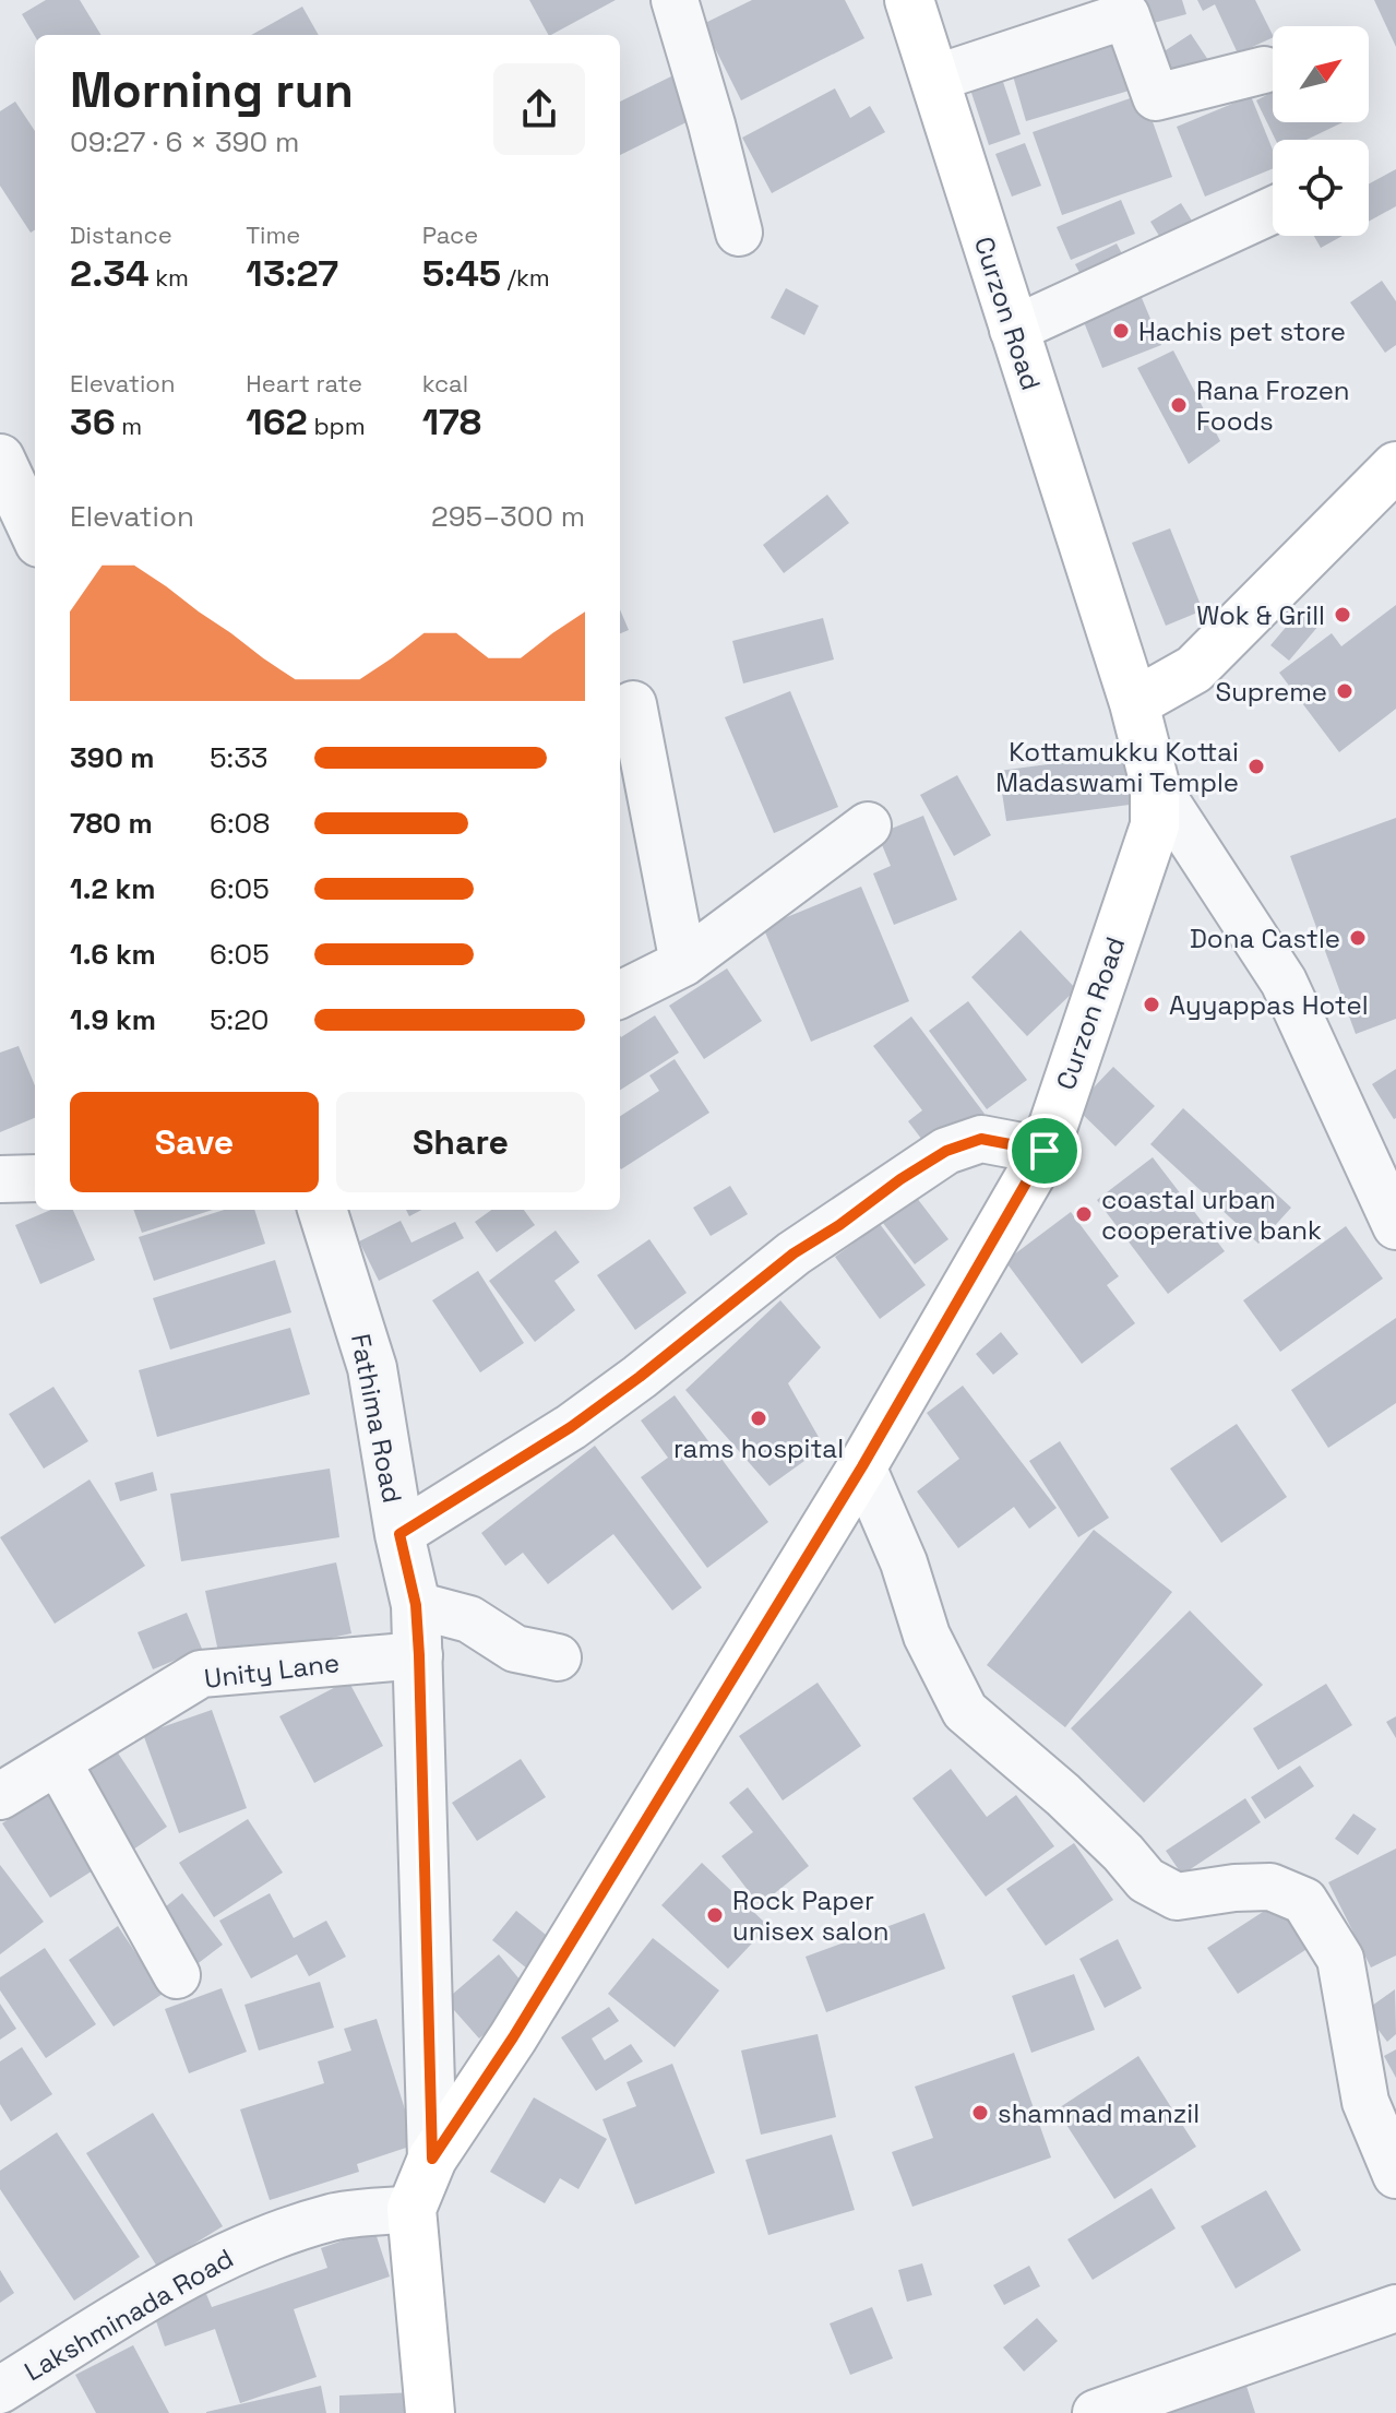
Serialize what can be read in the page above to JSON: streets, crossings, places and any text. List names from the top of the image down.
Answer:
{
  "streets": {
    "main road": ["Curzon Road"],
    "street": ["Fathima Road", "Unity Lane", "Lakshminada Road"]
  },
  "crossings": [
    ["Curzon Road", "Fathima Road"],
    ["Curzon Road", "Lakshminada Road"],
    ["Fathima Road", "Unity Lane"]
  ],
  "places": [
    "Hachis pet store",
    "Rana Frozen Foods",
    "Wok & Grill",
    "Supreme",
    "Kottamukku Kottai Madaswami Temple",
    "Dona Castle",
    "Ayyappas Hotel",
    "coastal urban cooperative bank",
    "rams hospital",
    "Rock Paper unisex salon",
    "shamnad manzil"
  ],
  "north": "top right",
  "page": {
    "heading": ["Morning run", "09:27 · 6 × 390 m"],
    "stats": [
      ["Distance", "2.34 km"],
      ["Time", "13:27"],
      ["Pace", "5:45 /km"],
      ["Elevation", "36 m"],
      ["Heart rate", "162 bpm"],
      ["kcal", "178"]
    ],
    "chart": ["Elevation", "295–300 m"],
    "list": [
      {
        "name": "390 m",
        "note": "5:33"
      },
      {
        "name": "780 m",
        "note": "6:08"
      },
      {
        "name": "1.2 km",
        "note": "6:05"
      },
      {
        "name": "1.6 km",
        "note": "6:05"
      },
      {
        "name": "1.9 km",
        "note": "5:20"
      }
    ],
    "buttons": ["Save", "Share"]
  }
}
